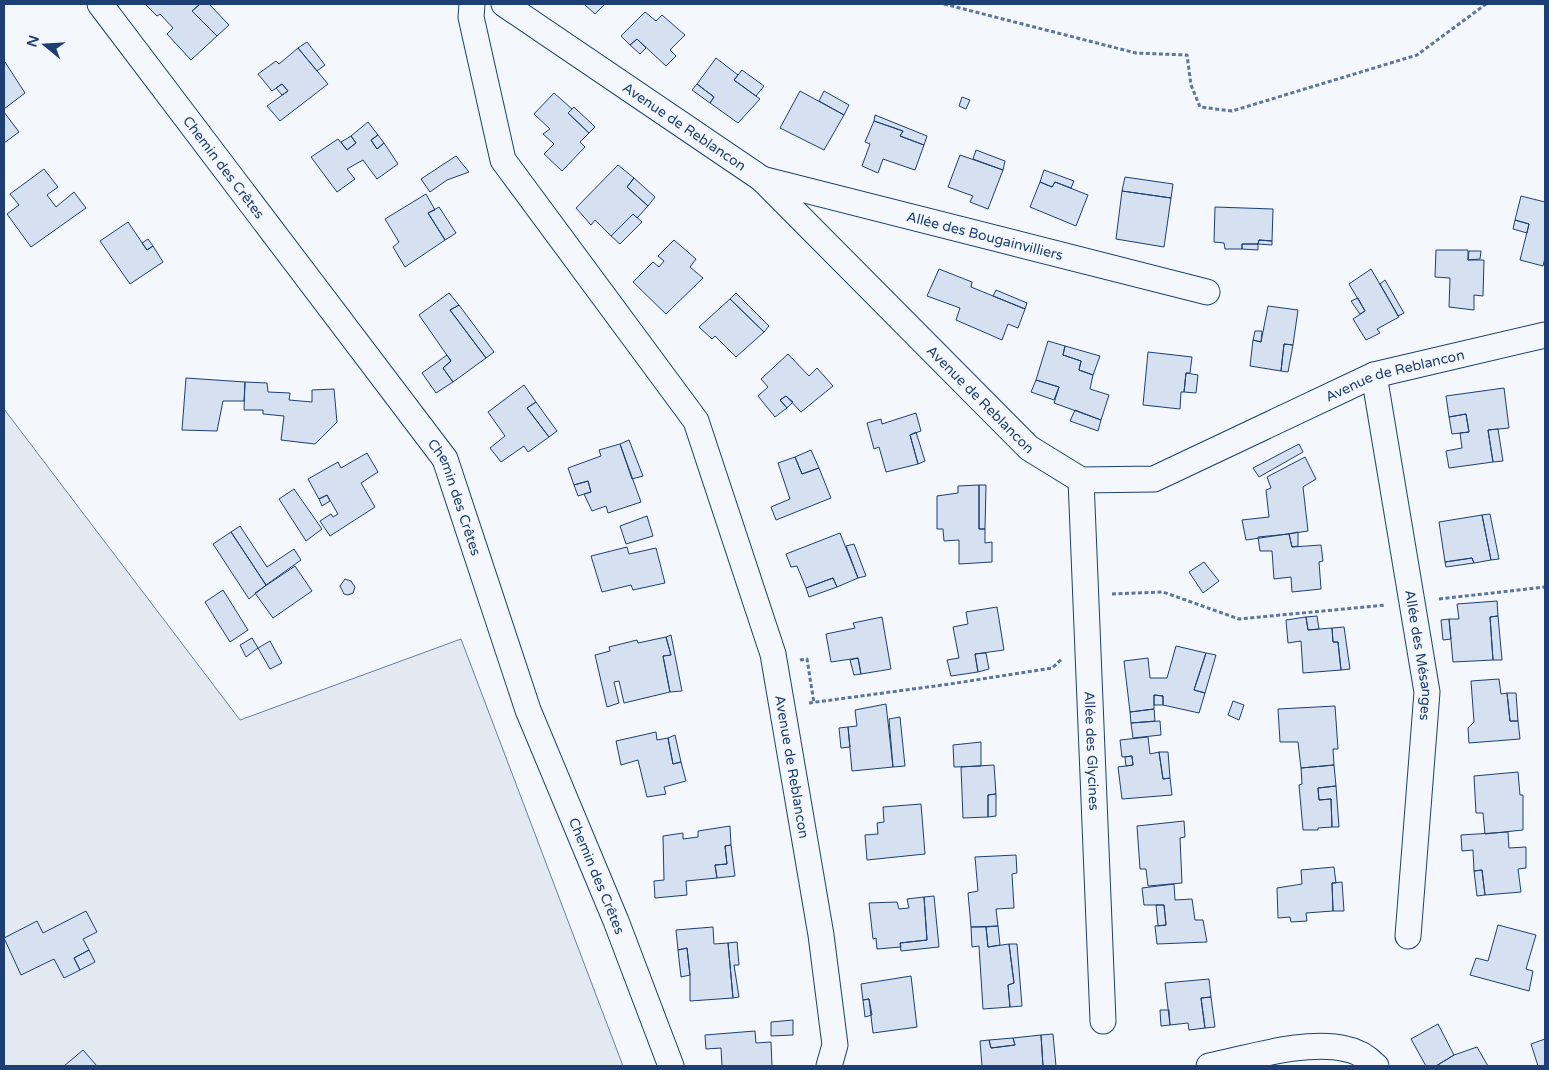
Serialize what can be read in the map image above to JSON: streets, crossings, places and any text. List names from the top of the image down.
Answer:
{
  "streets": {
    "street": [
      "Avenue de Reblancon",
      "Chemin des Crêtes",
      "Allée des Bougainvilliers",
      "Allée des Mésanges",
      "Allée des Glycines"
    ]
  },
  "crossings": [
    ["Avenue de Reblancon", "Allée des Bougainvilliers"],
    ["Avenue de Reblancon", "Allée des Mésanges"],
    ["Avenue de Reblancon", "Allée des Glycines"]
  ],
  "north": "left"
}
